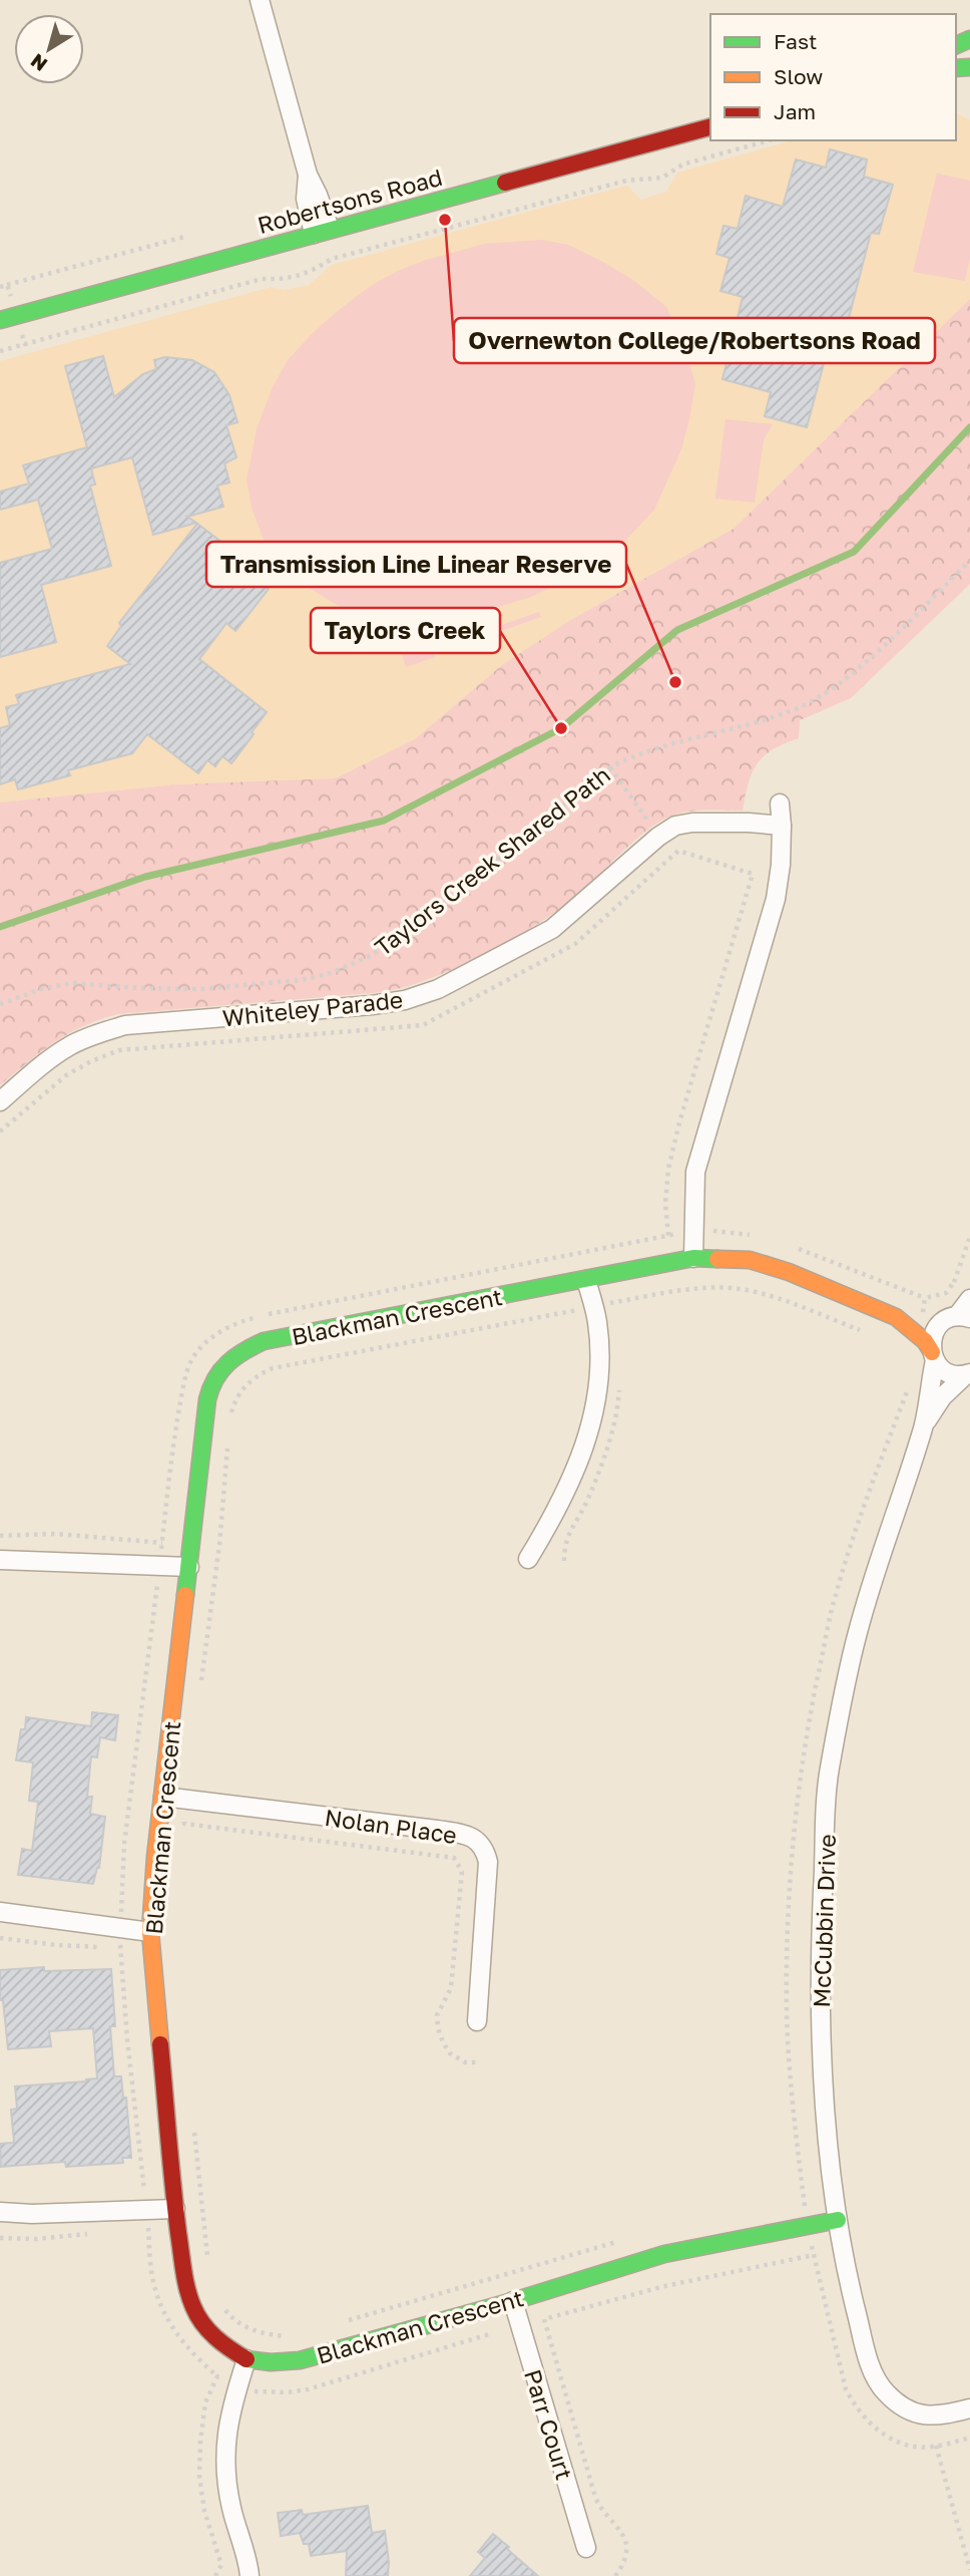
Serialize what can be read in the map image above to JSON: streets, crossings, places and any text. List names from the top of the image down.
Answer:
{
  "streets": {
    "street": [
      "Robertsons Road",
      "Whiteley Parade",
      "Blackman Crescent",
      "Nolan Place",
      "McCubbin Drive",
      "Parr Court"
    ],
    "path": ["Taylors Creek Shared Path"]
  },
  "crossings": [
    ["Blackman Crescent", "Nolan Place"],
    ["Blackman Crescent", "McCubbin Drive"],
    ["Blackman Crescent", "Parr Court"]
  ],
  "places": ["Overnewton College/Robertsons Road", "Transmission Line Linear Reserve", "Taylors Creek"],
  "legend": ["Fast", "Slow", "Jam"],
  "north": "bottom left"
}
